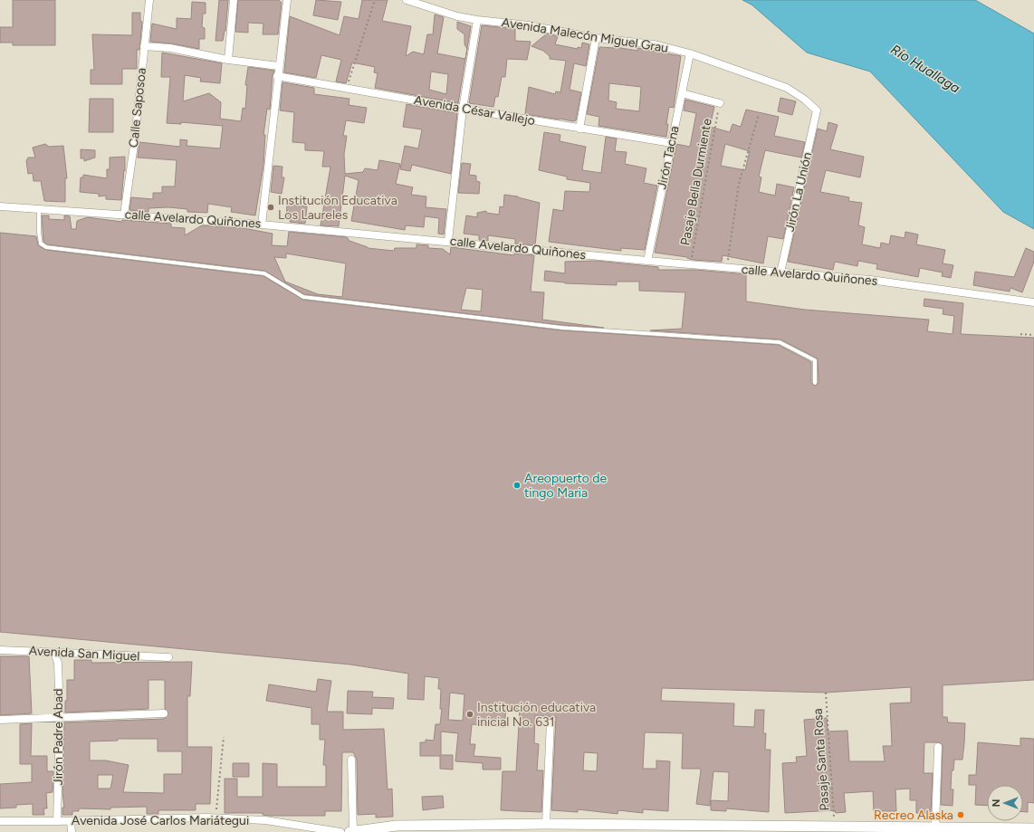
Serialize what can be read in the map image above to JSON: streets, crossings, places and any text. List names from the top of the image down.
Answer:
{
  "streets": {
    "street": [
      "Avenida Malecón Miguel Grau",
      "Calle Saposoa",
      "Avenida César Vallejo",
      "Jirón Tacna",
      "Jirón La Unión",
      "calle Avelardo Quiñones",
      "Avenida San Miguel",
      "Jirón Padre Abad",
      "Avenida José Carlos Mariátegui"
    ],
    "path": ["Pasaje Bella Durmiente", "Pasaje Santa Rosa"]
  },
  "crossings": [
    ["Avenida Malecón Miguel Grau", "Jirón Tacna"],
    ["Avenida Malecón Miguel Grau", "Jirón La Unión"],
    ["Calle Saposoa", "calle Avelardo Quiñones"],
    ["Avenida César Vallejo", "Jirón Tacna"],
    ["Jirón Tacna", "calle Avelardo Quiñones"],
    ["Pasaje Bella Durmiente", "calle Avelardo Quiñones"],
    ["Jirón La Unión", "calle Avelardo Quiñones"],
    ["Avenida San Miguel", "Jirón Padre Abad"],
    ["Jirón Padre Abad", "Avenida José Carlos Mariátegui"]
  ],
  "water": ["Río Huallaga"],
  "places": [
    "Institución Educativa Los Laureles",
    "Areopuerto de tingo Maria",
    "Institución educativa inicial No. 631",
    "Recreo Alaska"
  ],
  "north": "left"
}
